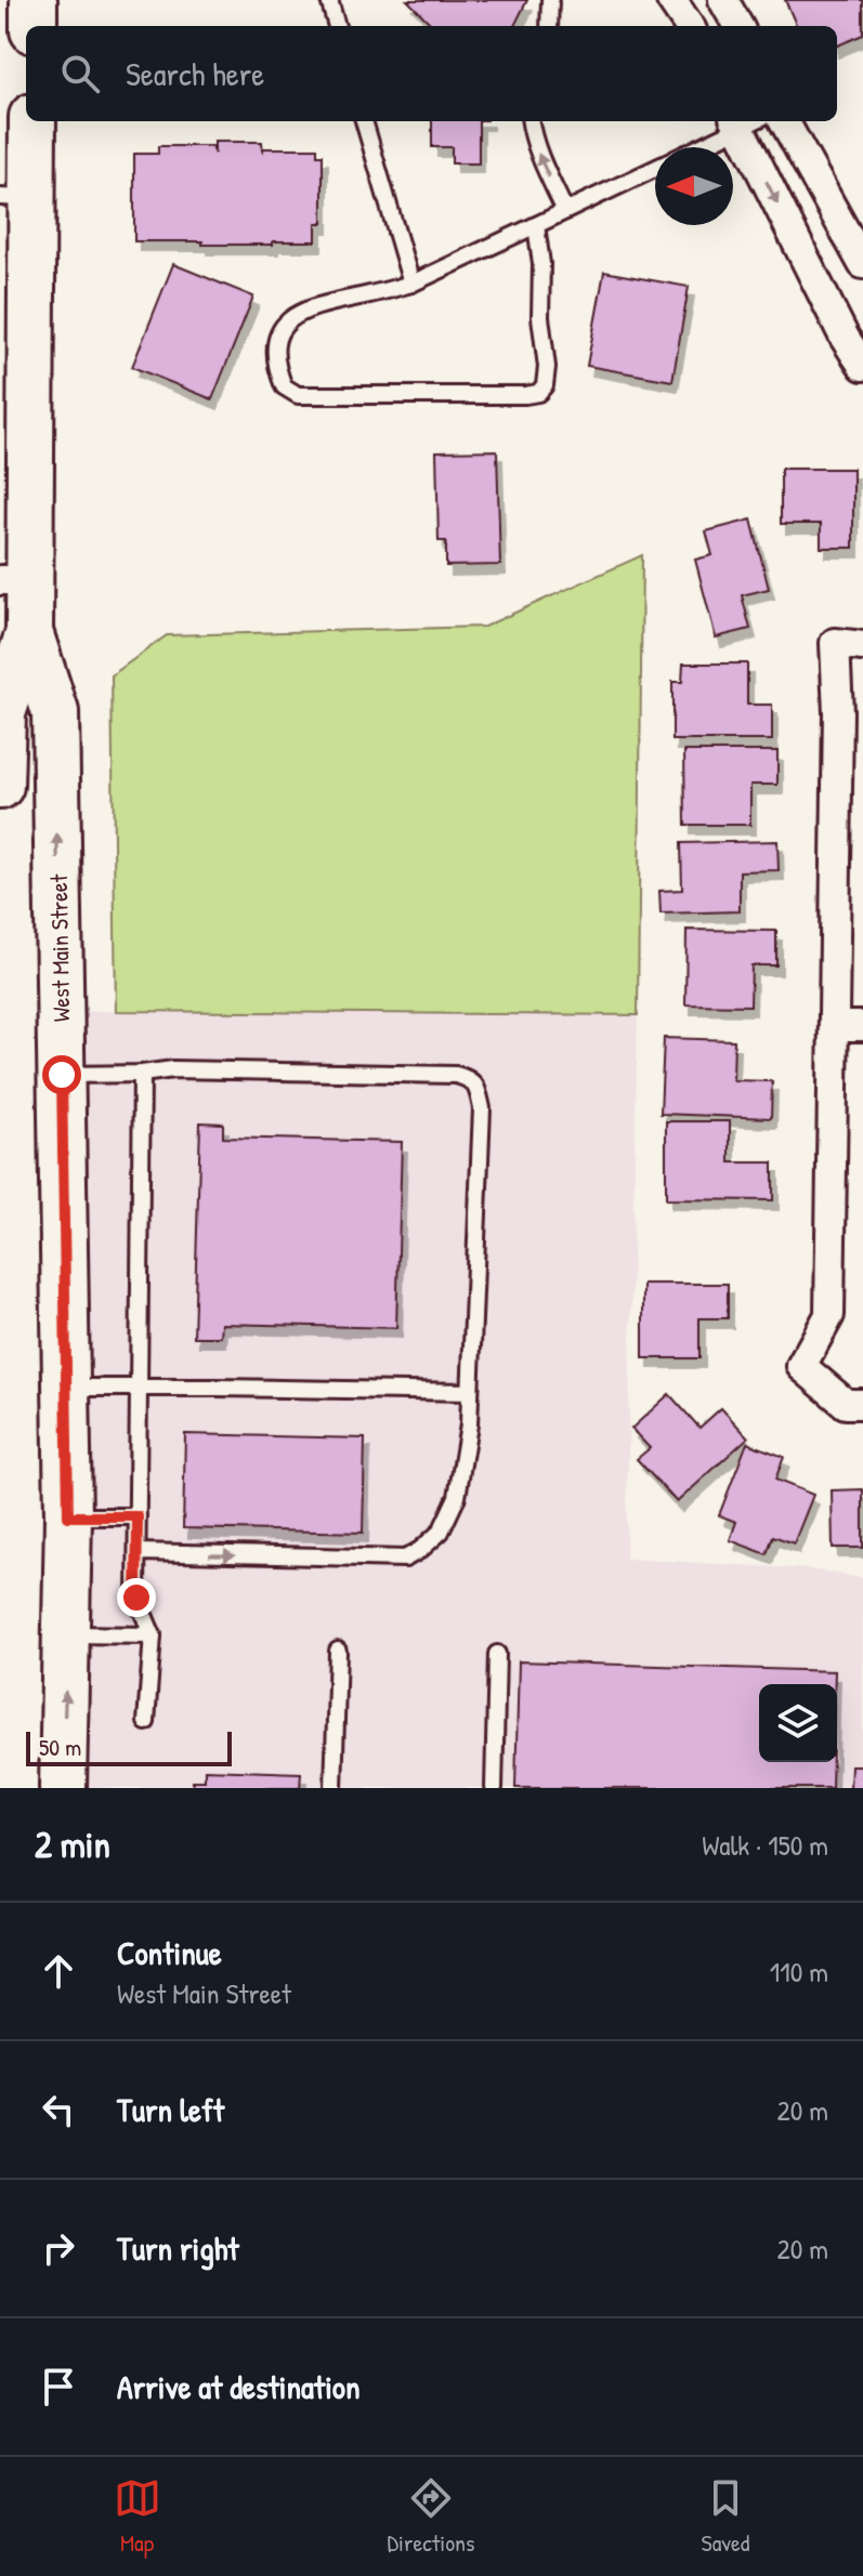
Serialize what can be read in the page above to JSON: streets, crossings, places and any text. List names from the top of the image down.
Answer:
{
  "streets": {
    "main road": ["West Main Street"]
  },
  "scale_bar": "50 m",
  "north": "left",
  "page": {
    "search": "Search here",
    "scale": "50 m",
    "heading": ["2 min", "Walk · 150 m"],
    "list": [
      ["Continue", "West Main Street", "110 m"],
      ["Turn left", "20 m"],
      ["Turn right", "20 m"],
      "Arrive at destination"
    ],
    "nav": ["Map", "Directions", "Saved"]
  }
}
